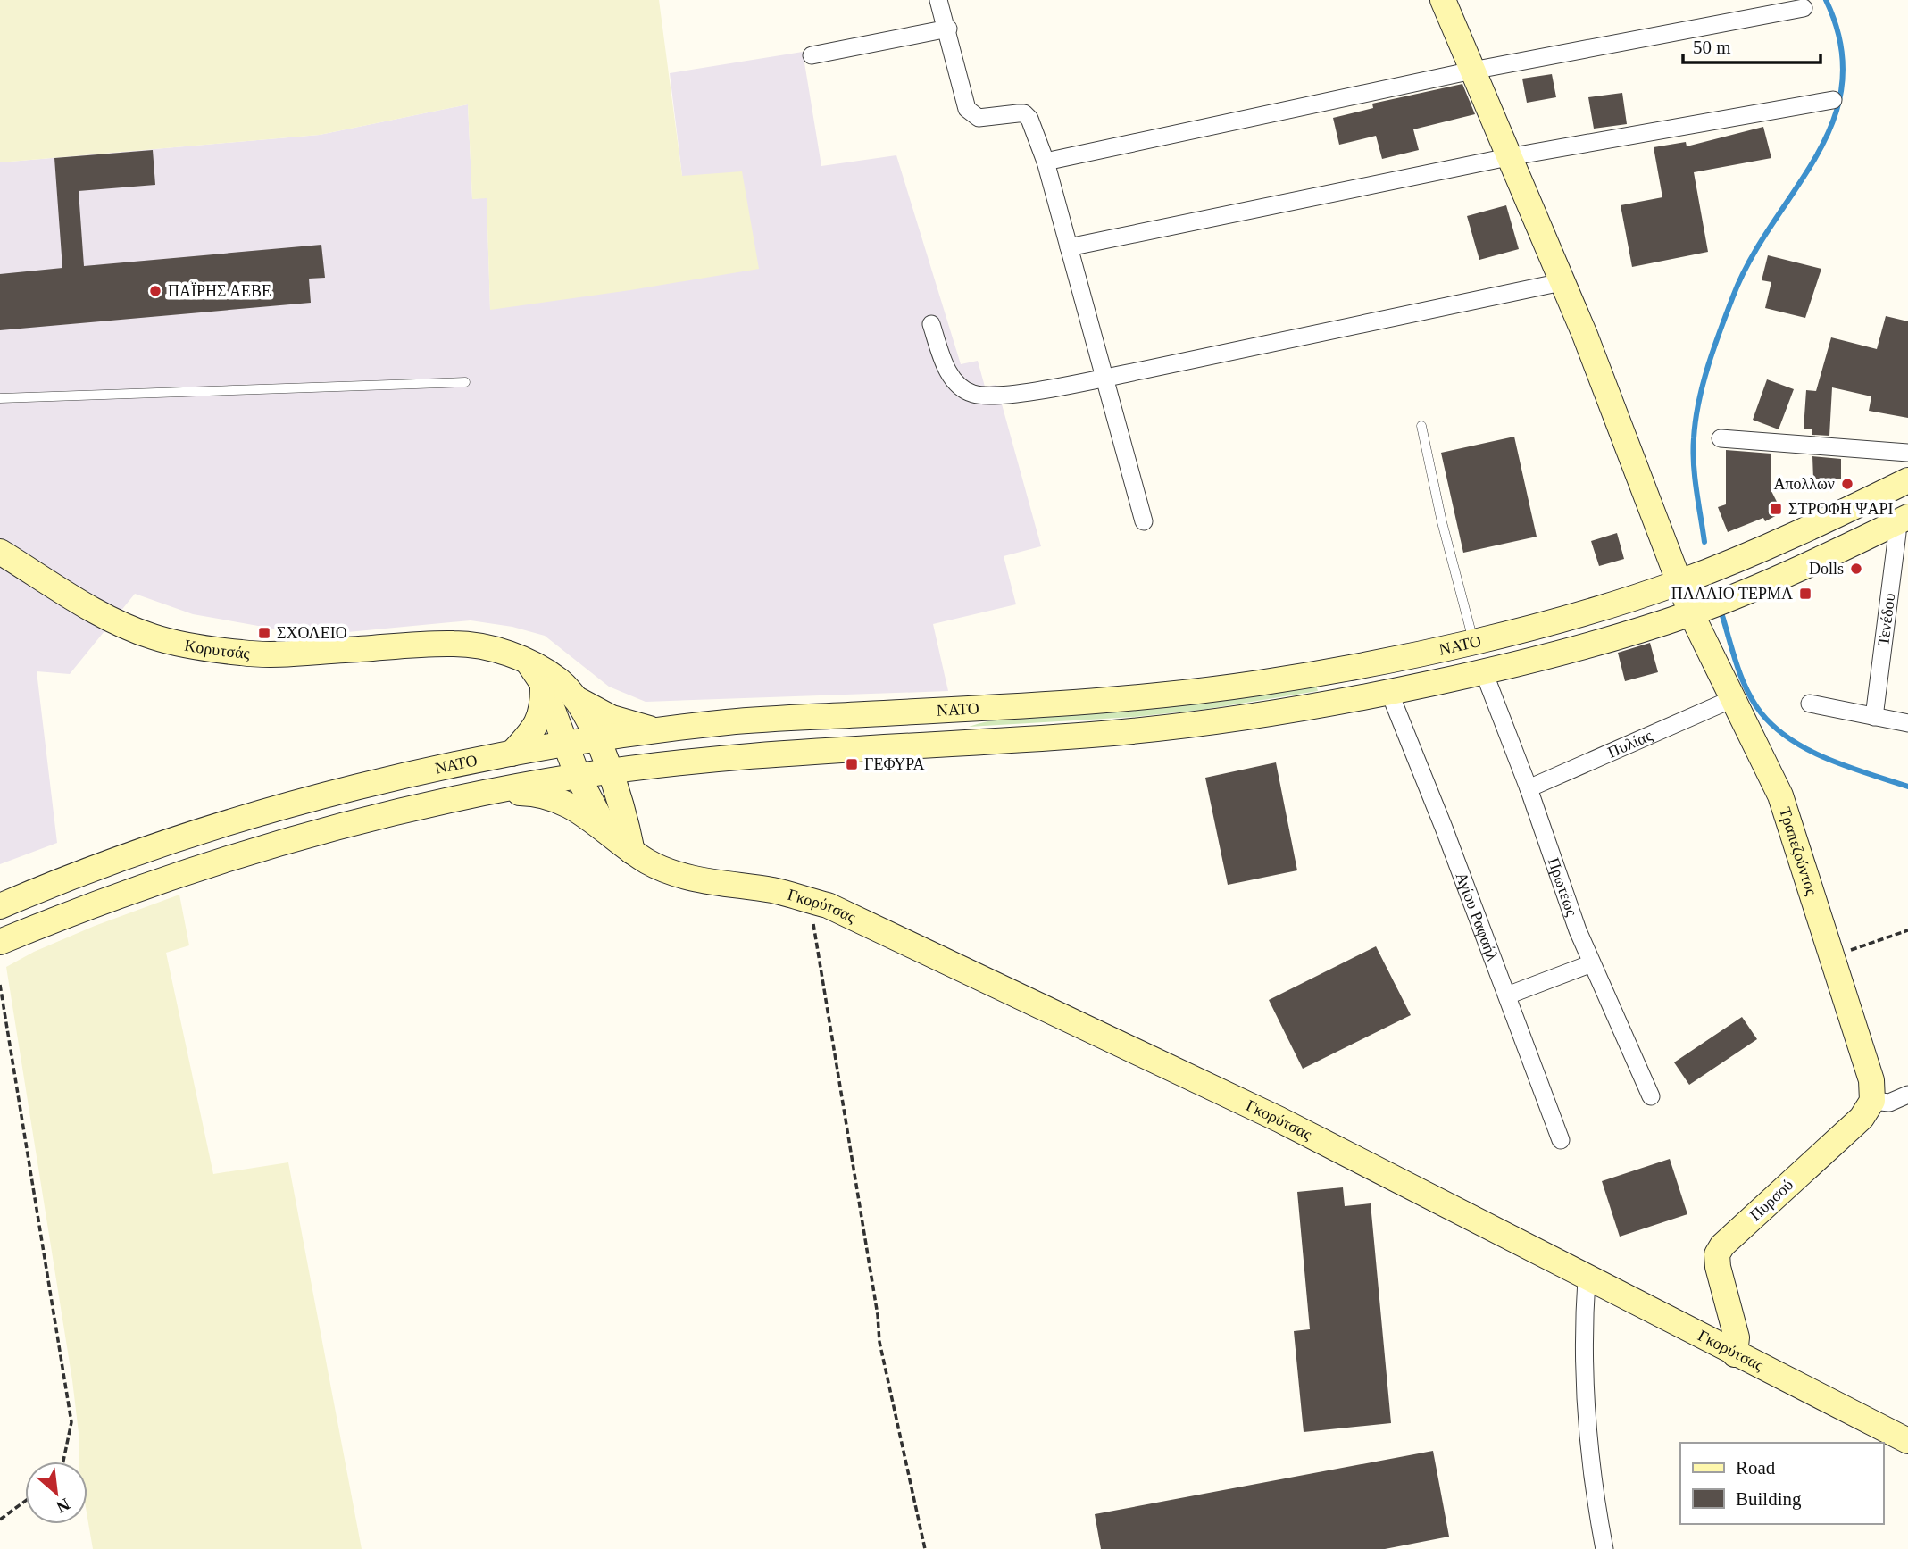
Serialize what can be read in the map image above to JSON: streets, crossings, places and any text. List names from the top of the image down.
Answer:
{
  "streets": {
    "main road": [
      "ΝΑΤΟ",
      "Κορυτσάς",
      "Τραπεζούντος",
      "Γκορύτσας",
      "Πυρσού"
    ],
    "street": [
      "Τενέδου",
      "Πυλίας",
      "Πρωτέως",
      "Αγίου Ραφαήλ"
    ]
  },
  "crossings": [
    ["Τενέδου", "ΝΑΤΟ"],
    ["ΝΑΤΟ", "Τραπεζούντος"],
    ["ΝΑΤΟ", "Πρωτέως"],
    ["ΝΑΤΟ", "Αγίου Ραφαήλ"],
    ["Πυλίας", "Τραπεζούντος"],
    ["Πυλίας", "Πρωτέως"],
    ["Τραπεζούντος", "Πυρσού"],
    ["Γκορύτσας", "Πυρσού"]
  ],
  "places": {
    "other": ["ΠΑΪΡΗΣ ΑΕΒΕ", "Απολλων", "Dolls"],
    "transit": [
      "ΣΤΡΟΦΗ ΨΑΡΙ",
      "ΠΑΛΑΙΟ ΤΕΡΜΑ",
      "ΣΧΟΛΕΙΟ",
      "ΓΕΦΥΡΑ"
    ]
  },
  "legend": ["Road", "Building"],
  "scale_bar": "50 m",
  "north": "bottom right"
}
